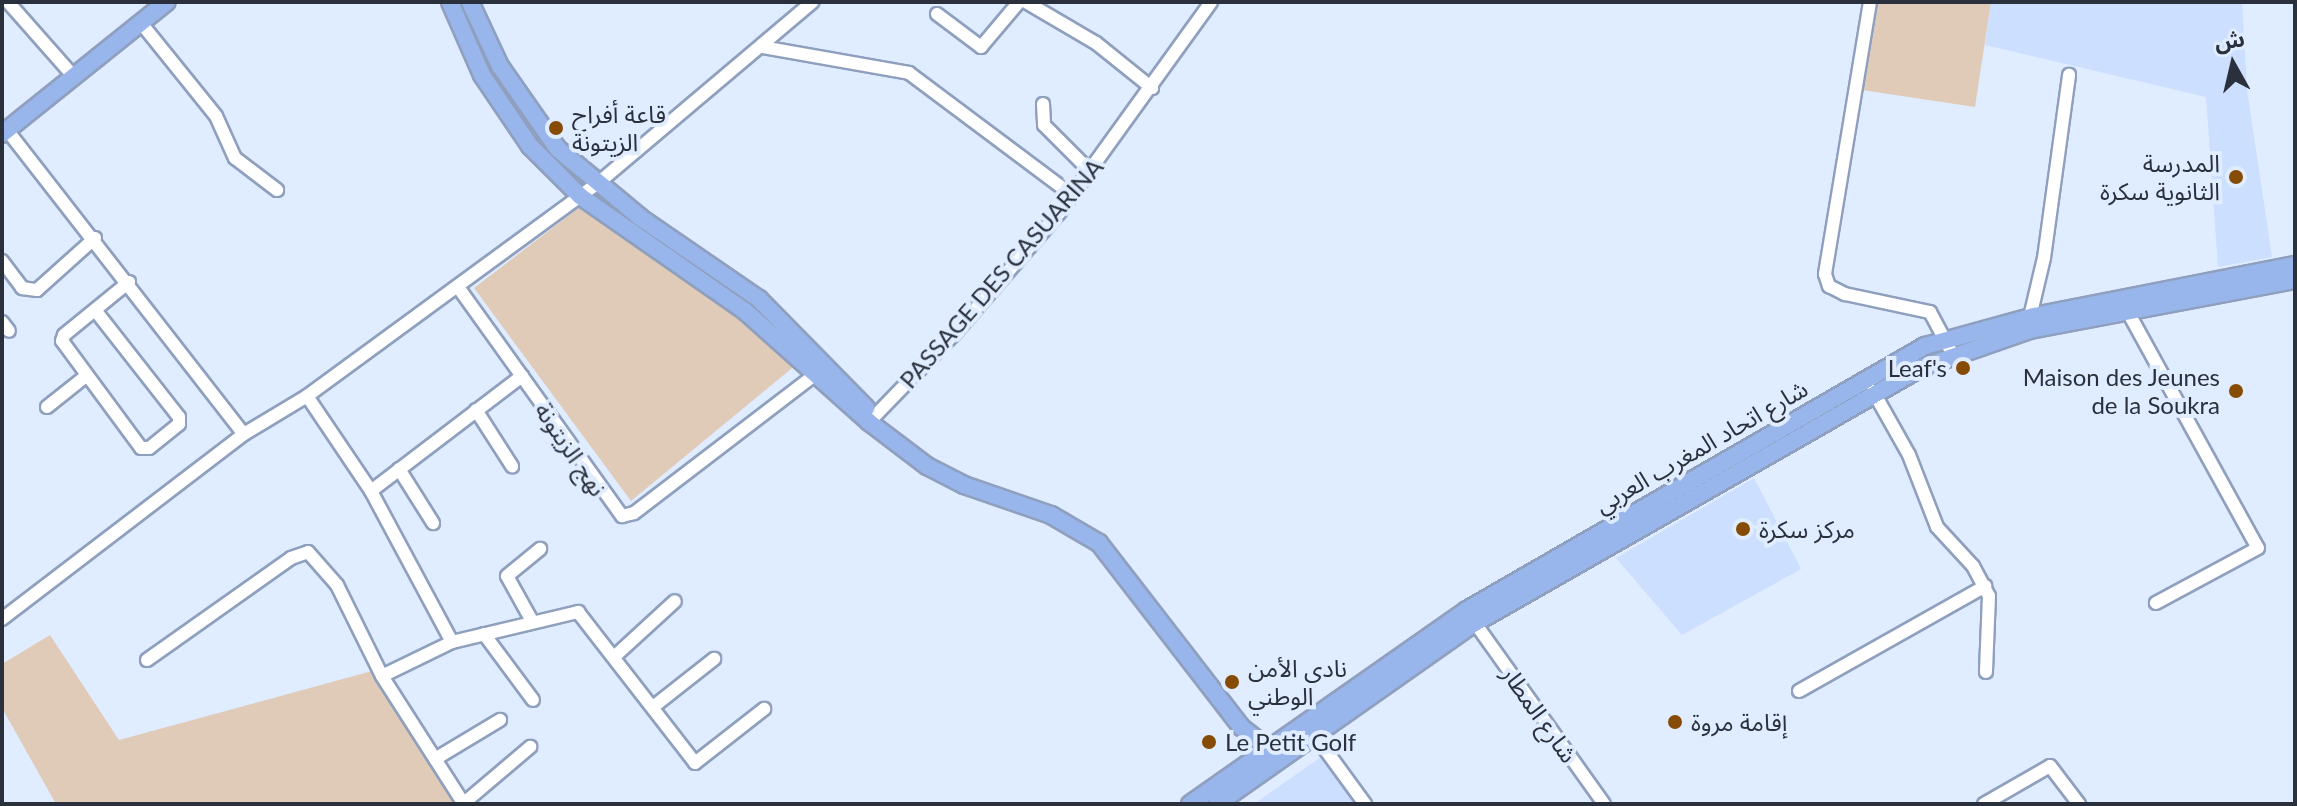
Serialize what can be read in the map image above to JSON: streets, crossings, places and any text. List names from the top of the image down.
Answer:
{
  "streets": {
    "main road": ["شارع اتحاد المغرب العربي"],
    "street": ["PASSAGE DES CASUARINA", "نهج الزيتونة", "شارع المطار"]
  },
  "crossings": [
    ["شارع اتحاد المغرب العربي", "شارع المطار"]
  ],
  "places": [
    "قاعة أفراح الزيتونة",
    "المدرسة الثانوية سكرة",
    "Leaf's",
    "Maison des Jeunes de la Soukra",
    "مركز سكرة",
    "نادي الأمن الوطني",
    "إقامة مروة",
    "Le Petit Golf"
  ],
  "north": "top"
}
